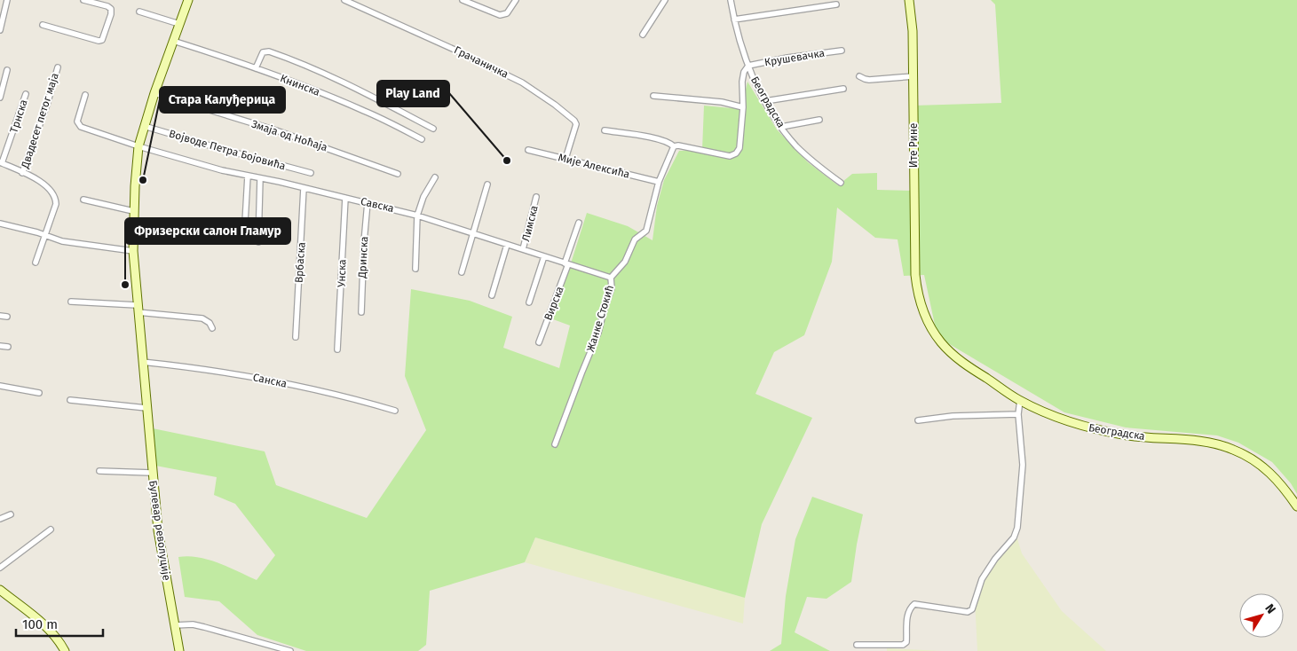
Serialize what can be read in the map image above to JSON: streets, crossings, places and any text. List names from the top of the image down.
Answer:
{
  "streets": {
    "street": [
      "Крушевачка",
      "Грачаничка",
      "Книнска",
      "Београдска",
      "Трнска",
      "Двадесет петог маја",
      "Змаја од Ноћаја",
      "Ите Рине",
      "Војводе Петра Бојовића",
      "Мије Алексића",
      "Савска",
      "Лимска",
      "Дринска",
      "Врбаска",
      "Унска",
      "Вирска",
      "Жанке Стокић",
      "Санска",
      "Булевар револуције"
    ]
  },
  "crossings": [
    ["Крушевачка", "Београдска"],
    ["Грачаничка", "Мије Алексића"],
    ["Книнска", "Булевар револуције"],
    ["Београдска", "Ите Рине"],
    ["Змаја од Ноћаја", "Булевар револуције"],
    ["Војводе Петра Бојовића", "Булевар револуције"],
    ["Мије Алексића", "Жанке Стокић"],
    ["Савска", "Лимска"],
    ["Савска", "Дринска"],
    ["Савска", "Врбаска"],
    ["Савска", "Унска"],
    ["Савска", "Вирска"],
    ["Савска", "Жанке Стокић"],
    ["Савска", "Булевар револуције"],
    ["Санска", "Булевар револуције"]
  ],
  "places": ["Play Land", "Стара Калуђерица", "Фризерски салон Гламур"],
  "scale_bar": "100 m",
  "north": "top right"
}
